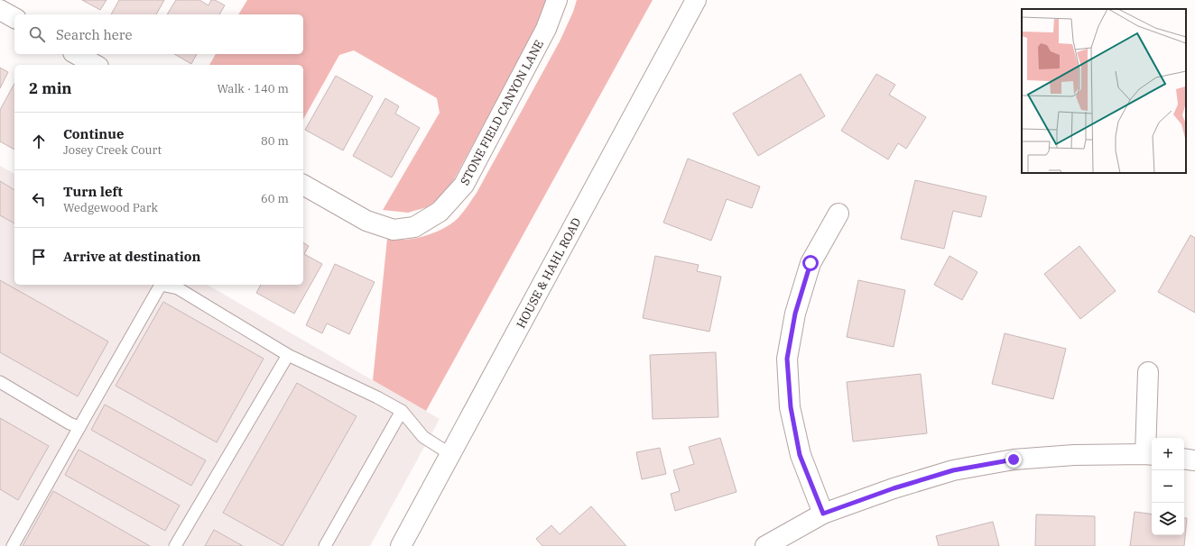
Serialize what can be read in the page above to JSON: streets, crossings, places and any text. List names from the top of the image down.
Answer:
{
  "streets": {
    "street": ["STONE FIELD CANYON LANE", "HOUSE & HAHL ROAD"]
  },
  "page": {
    "search": "Search here",
    "heading": ["2 min", "Walk · 140 m"],
    "list": [
      ["Continue", "Josey Creek Court", "80 m"],
      ["Turn left", "Wedgewood Park", "60 m"],
      "Arrive at destination"
    ],
    "map_buttons": ["+", "−"]
  }
}
